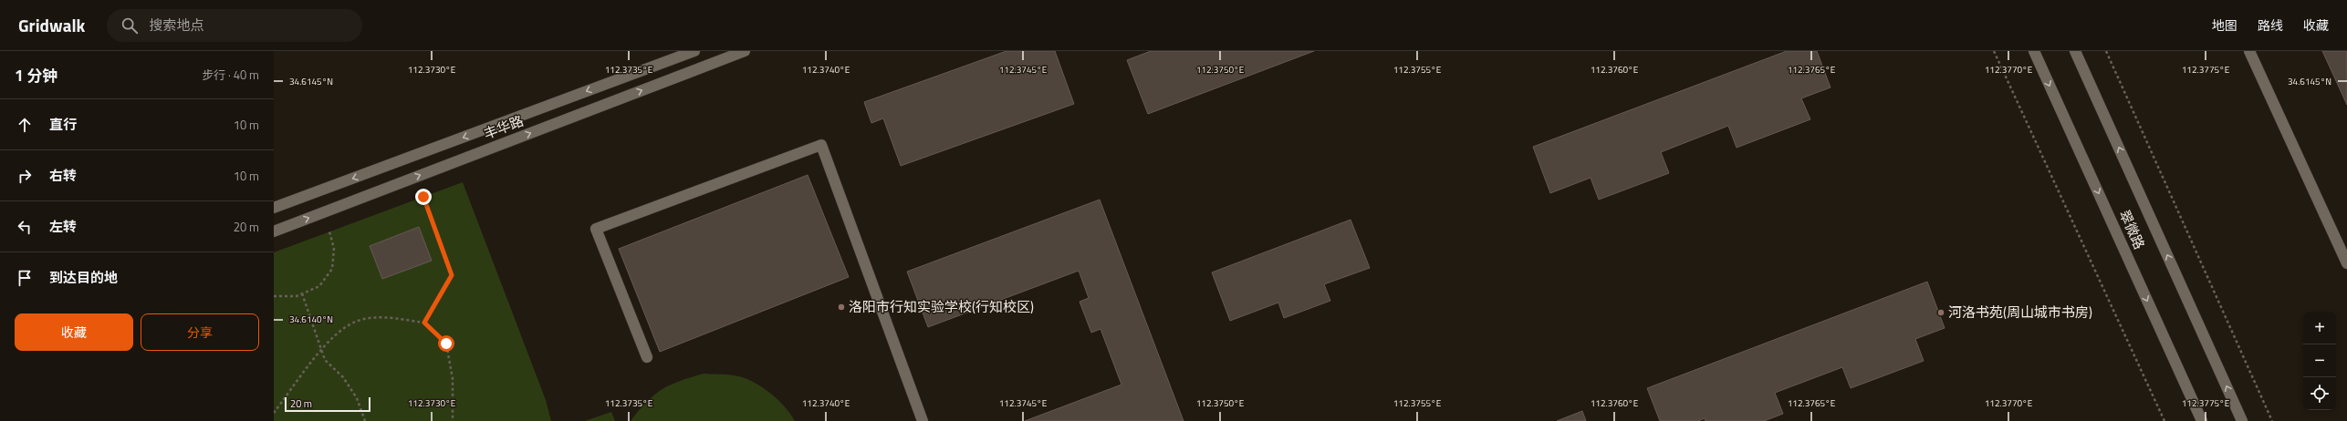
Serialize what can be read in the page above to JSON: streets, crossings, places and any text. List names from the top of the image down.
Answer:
{
  "streets": {
    "street": ["丰华路", "翠微路"]
  },
  "places": ["洛阳市行知实验学校(行知校区)", "河洛书苑(周山城市书房)"],
  "scale_bar": "20 m",
  "page": {
    "header": "Gridwalk",
    "search": "搜索地点",
    "nav": ["地图", "路线", "收藏"],
    "heading": ["1 分钟", "步行 · 40 m"],
    "list": [
      ["直行", "10 m"],
      ["右转", "10 m"],
      ["左转", "20 m"],
      "到达目的地"
    ],
    "buttons": ["收藏", "分享"],
    "map_buttons": ["+", "−"],
    "scale": "20 m"
  },
  "coordinates": [
    "112.3730°E",
    "112.3735°E",
    "112.3740°E",
    "112.3745°E",
    "112.3750°E",
    "112.3755°E",
    "112.3760°E",
    "112.3765°E",
    "112.3770°E",
    "112.3775°E",
    "34.6145°N",
    "34.6140°N"
  ]
}
